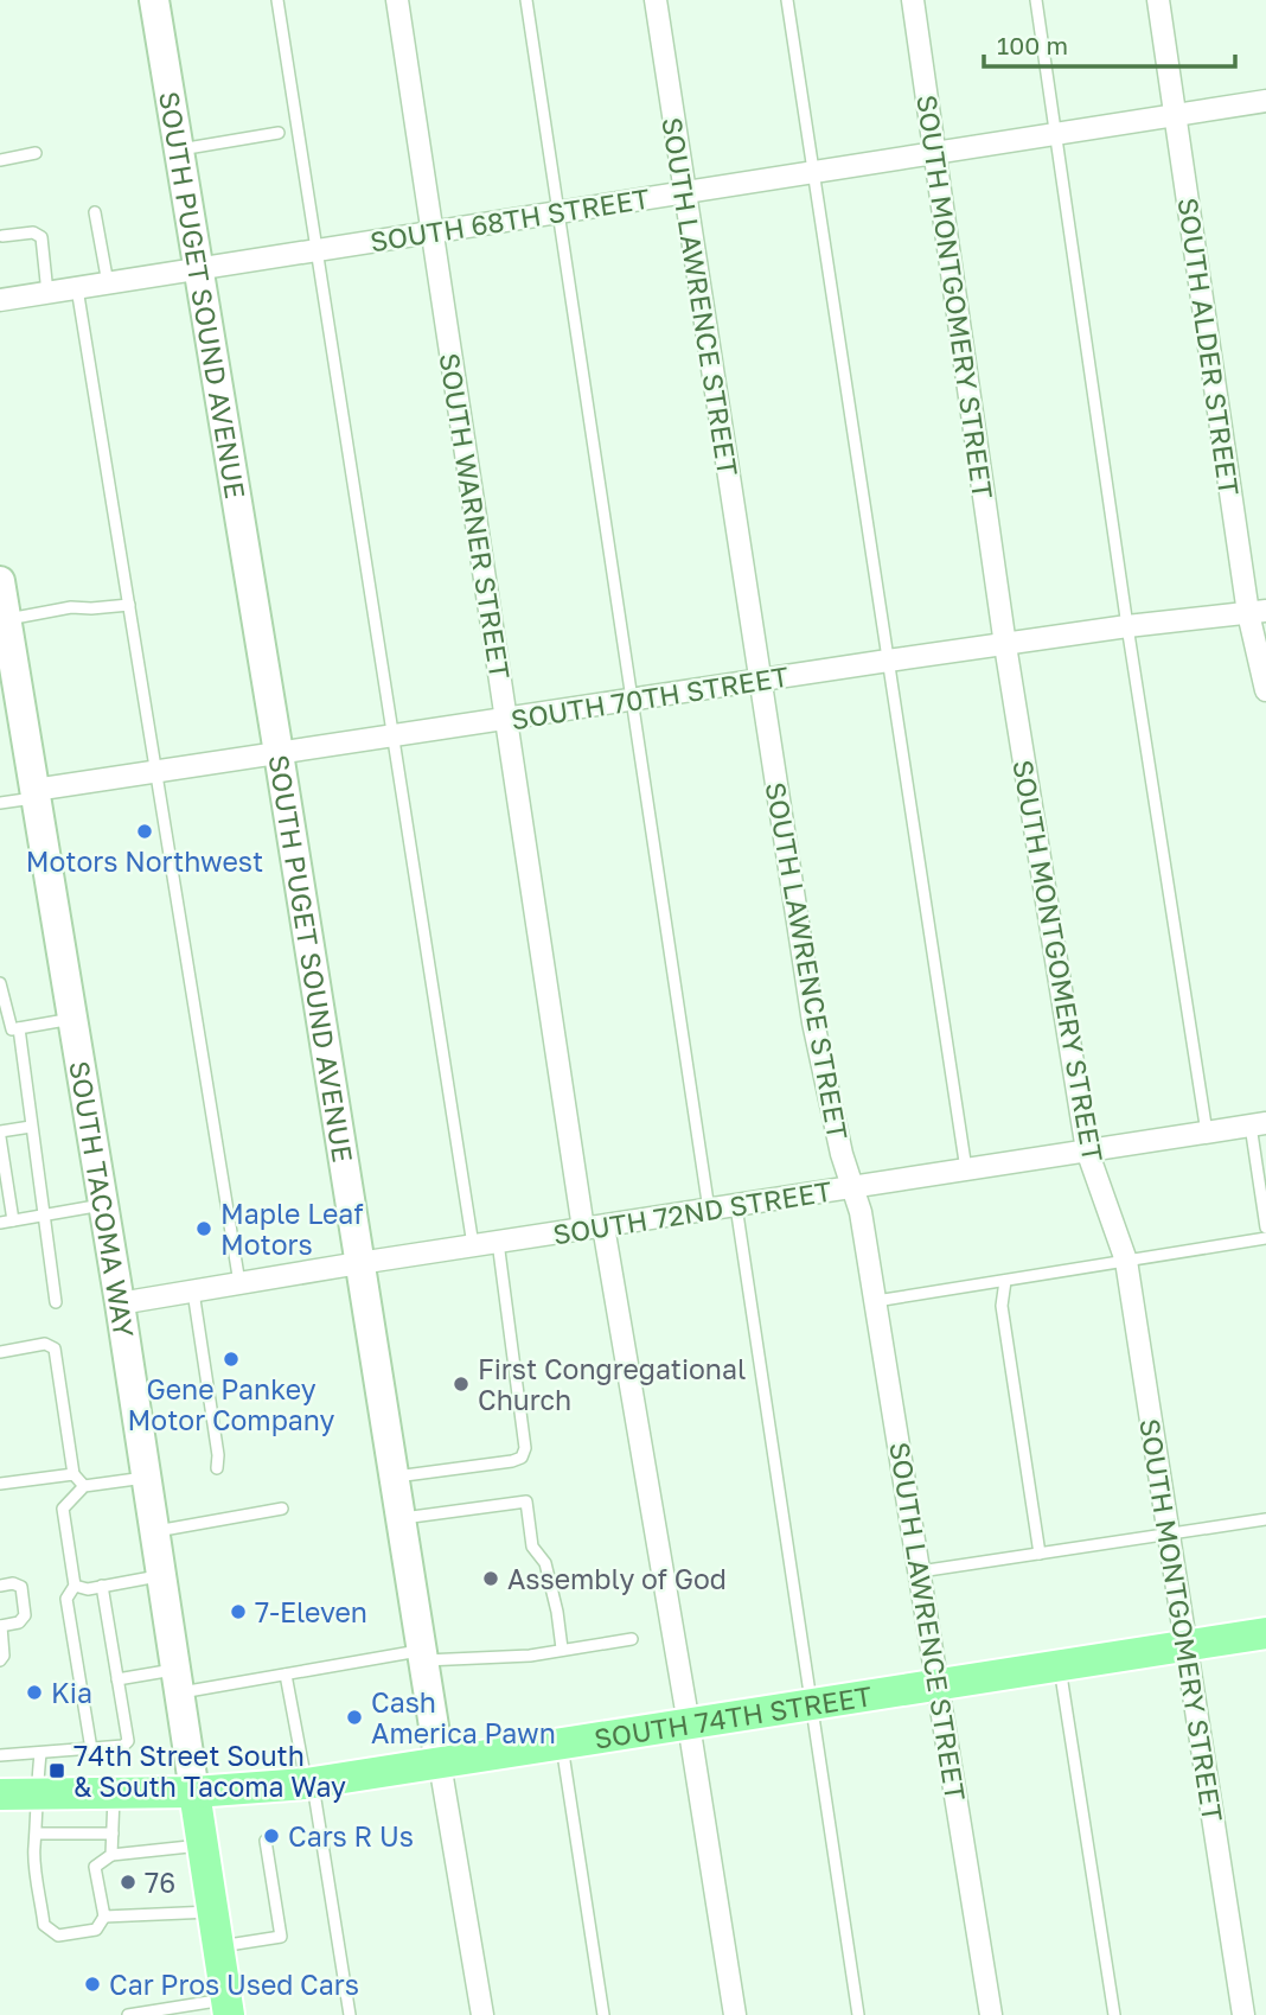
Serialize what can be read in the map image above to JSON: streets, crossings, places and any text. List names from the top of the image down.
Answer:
{
  "streets": {
    "main road": ["SOUTH TACOMA WAY", "SOUTH 74TH STREET"],
    "street": [
      "SOUTH 68TH STREET",
      "SOUTH PUGET SOUND AVENUE",
      "SOUTH LAWRENCE STREET",
      "SOUTH MONTGOMERY STREET",
      "SOUTH ALDER STREET",
      "SOUTH WARNER STREET",
      "SOUTH 70TH STREET",
      "SOUTH 72ND STREET"
    ]
  },
  "crossings": [
    ["SOUTH 68TH STREET", "SOUTH PUGET SOUND AVENUE"],
    ["SOUTH 68TH STREET", "SOUTH LAWRENCE STREET"],
    ["SOUTH 68TH STREET", "SOUTH MONTGOMERY STREET"],
    ["SOUTH 68TH STREET", "SOUTH ALDER STREET"],
    ["SOUTH 68TH STREET", "SOUTH WARNER STREET"],
    ["SOUTH PUGET SOUND AVENUE", "SOUTH 70TH STREET"],
    ["SOUTH PUGET SOUND AVENUE", "SOUTH 72ND STREET"],
    ["SOUTH PUGET SOUND AVENUE", "SOUTH 74TH STREET"],
    ["SOUTH LAWRENCE STREET", "SOUTH 70TH STREET"],
    ["SOUTH LAWRENCE STREET", "SOUTH 72ND STREET"],
    ["SOUTH LAWRENCE STREET", "SOUTH 74TH STREET"],
    ["SOUTH MONTGOMERY STREET", "SOUTH 70TH STREET"],
    ["SOUTH MONTGOMERY STREET", "SOUTH 72ND STREET"],
    ["SOUTH MONTGOMERY STREET", "SOUTH 74TH STREET"],
    ["SOUTH ALDER STREET", "SOUTH 70TH STREET"],
    ["SOUTH WARNER STREET", "SOUTH 70TH STREET"],
    ["SOUTH WARNER STREET", "SOUTH 72ND STREET"],
    ["SOUTH WARNER STREET", "SOUTH 74TH STREET"],
    ["SOUTH 70TH STREET", "SOUTH TACOMA WAY"],
    ["SOUTH TACOMA WAY", "SOUTH 72ND STREET"],
    ["SOUTH TACOMA WAY", "SOUTH 74TH STREET"]
  ],
  "places": {
    "other": [
      "Motors Northwest",
      "Maple Leaf Motors",
      "Gene Pankey Motor Company",
      "First Congregational Church",
      "Assembly of God",
      "7-Eleven",
      "Kia",
      "Cash America Pawn",
      "Cars R Us",
      "76",
      "Car Pros Used Cars"
    ],
    "transit": ["74th Street South & South Tacoma Way"]
  },
  "scale_bar": "100 m"
}
